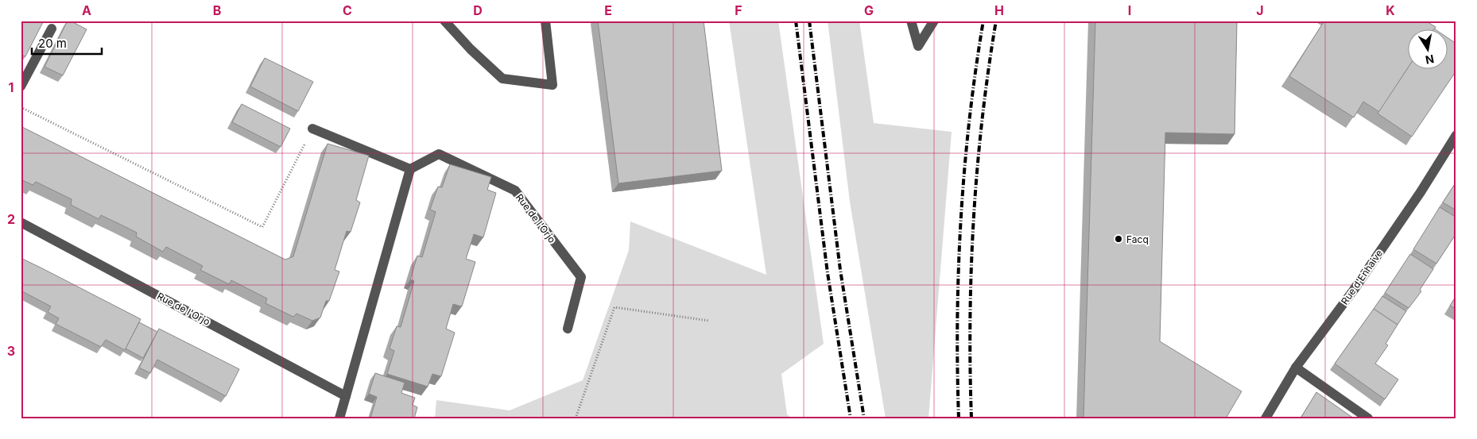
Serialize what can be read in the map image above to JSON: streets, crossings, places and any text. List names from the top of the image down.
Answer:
{
  "streets": {
    "street": ["Rue de l'Orjo", "Rue d'Enhaive"]
  },
  "places": ["Facq"],
  "scale_bar": "20 m",
  "north": "bottom",
  "grid": {
    "columns": [
      "A",
      "B",
      "C",
      "D",
      "E",
      "F",
      "G",
      "H",
      "I",
      "J",
      "K"
    ],
    "rows": ["1", "2", "3"]
  }
}
